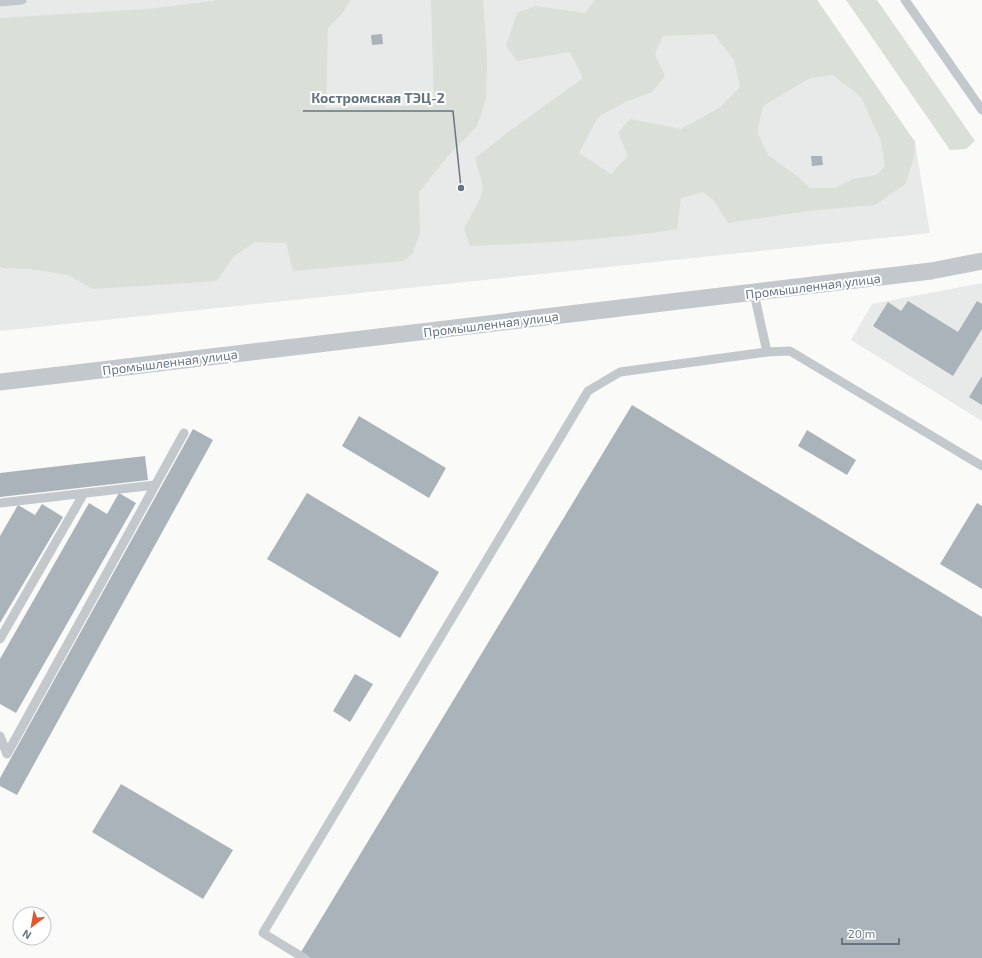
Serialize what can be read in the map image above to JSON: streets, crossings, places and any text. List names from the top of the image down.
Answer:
{
  "streets": {
    "street": ["Промышленная улица"]
  },
  "places": ["Костромская ТЭЦ-2"],
  "scale_bar": "20 m",
  "north": "bottom left"
}
